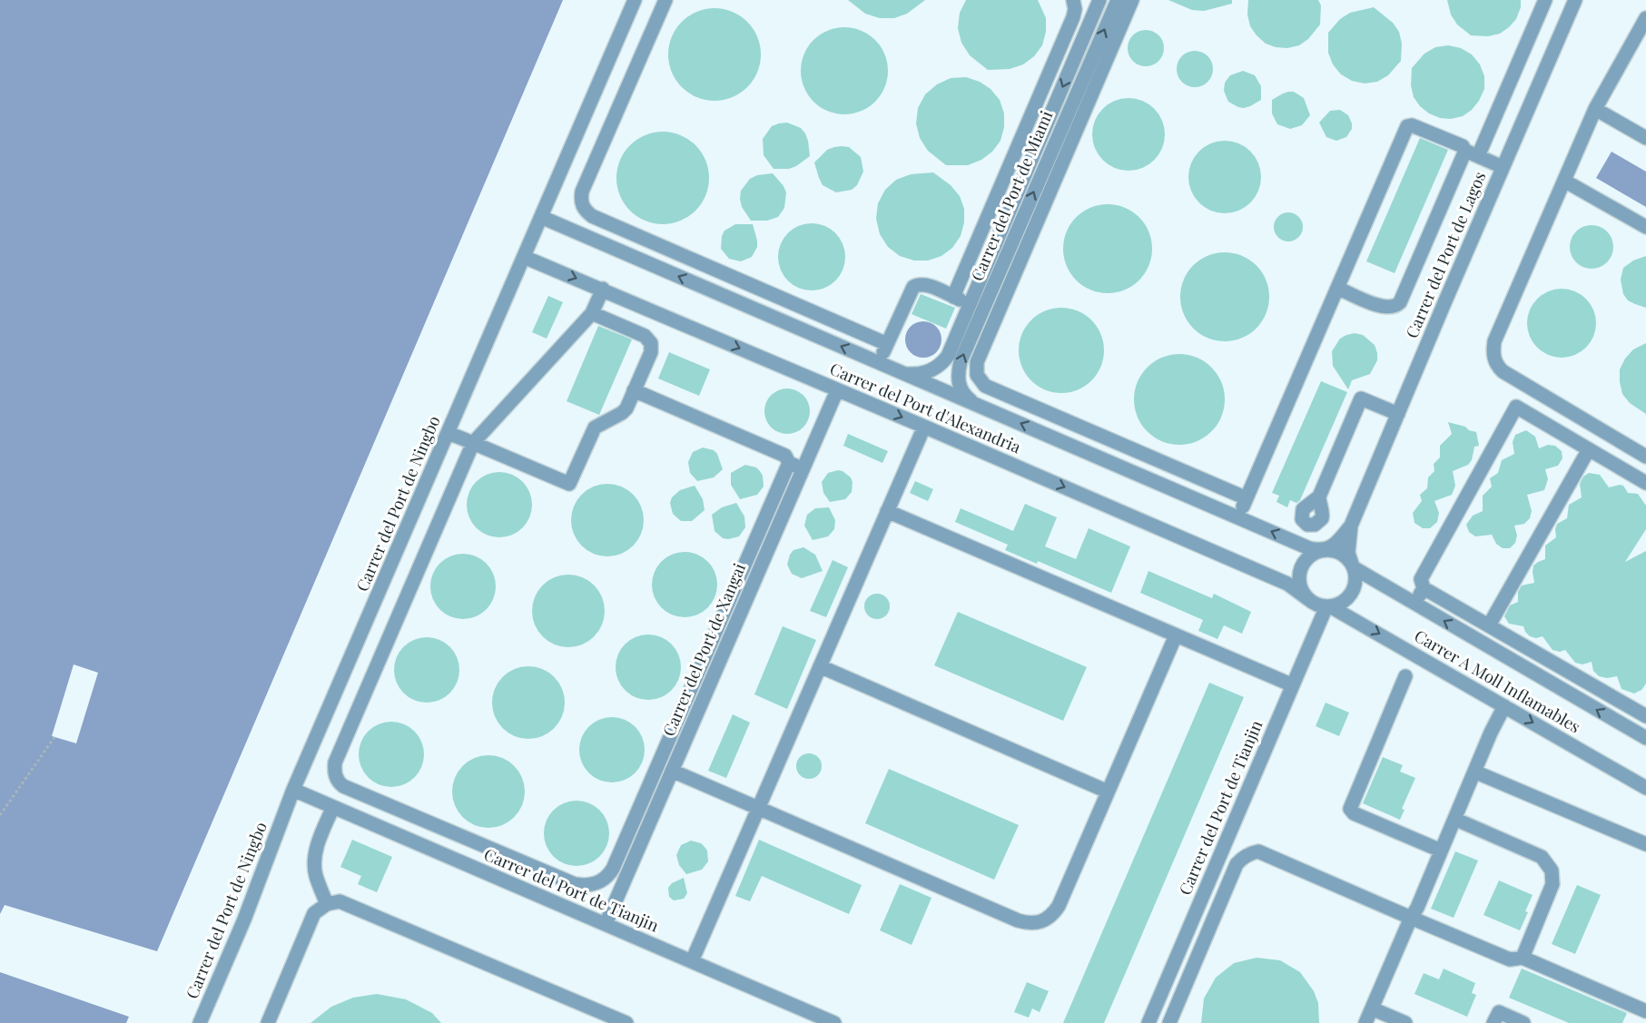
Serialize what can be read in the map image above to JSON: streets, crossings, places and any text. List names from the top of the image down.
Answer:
{
  "streets": {
    "street": [
      "Carrer del Port de Miami",
      "Carrer del Port de Lagos",
      "Carrer del Port d'Alexandria",
      "Carrer del Port de Ningbo",
      "Carrer del Port de Xangai",
      "Carrer A Moll Inflamables",
      "Carrer del Port de Tianjin"
    ]
  },
  "crossings": [
    ["Carrer del Port de Miami", "Carrer del Port d'Alexandria"],
    ["Carrer del Port d'Alexandria", "Carrer del Port de Ningbo"],
    ["Carrer del Port d'Alexandria", "Carrer del Port de Xangai"],
    ["Carrer del Port d'Alexandria", "Carrer A Moll Inflamables"],
    ["Carrer del Port d'Alexandria", "Carrer del Port de Tianjin"],
    ["Carrer del Port de Ningbo", "Carrer del Port de Tianjin"],
    ["Carrer del Port de Xangai", "Carrer del Port de Tianjin"],
    ["Carrer A Moll Inflamables", "Carrer del Port de Tianjin"]
  ]
}
